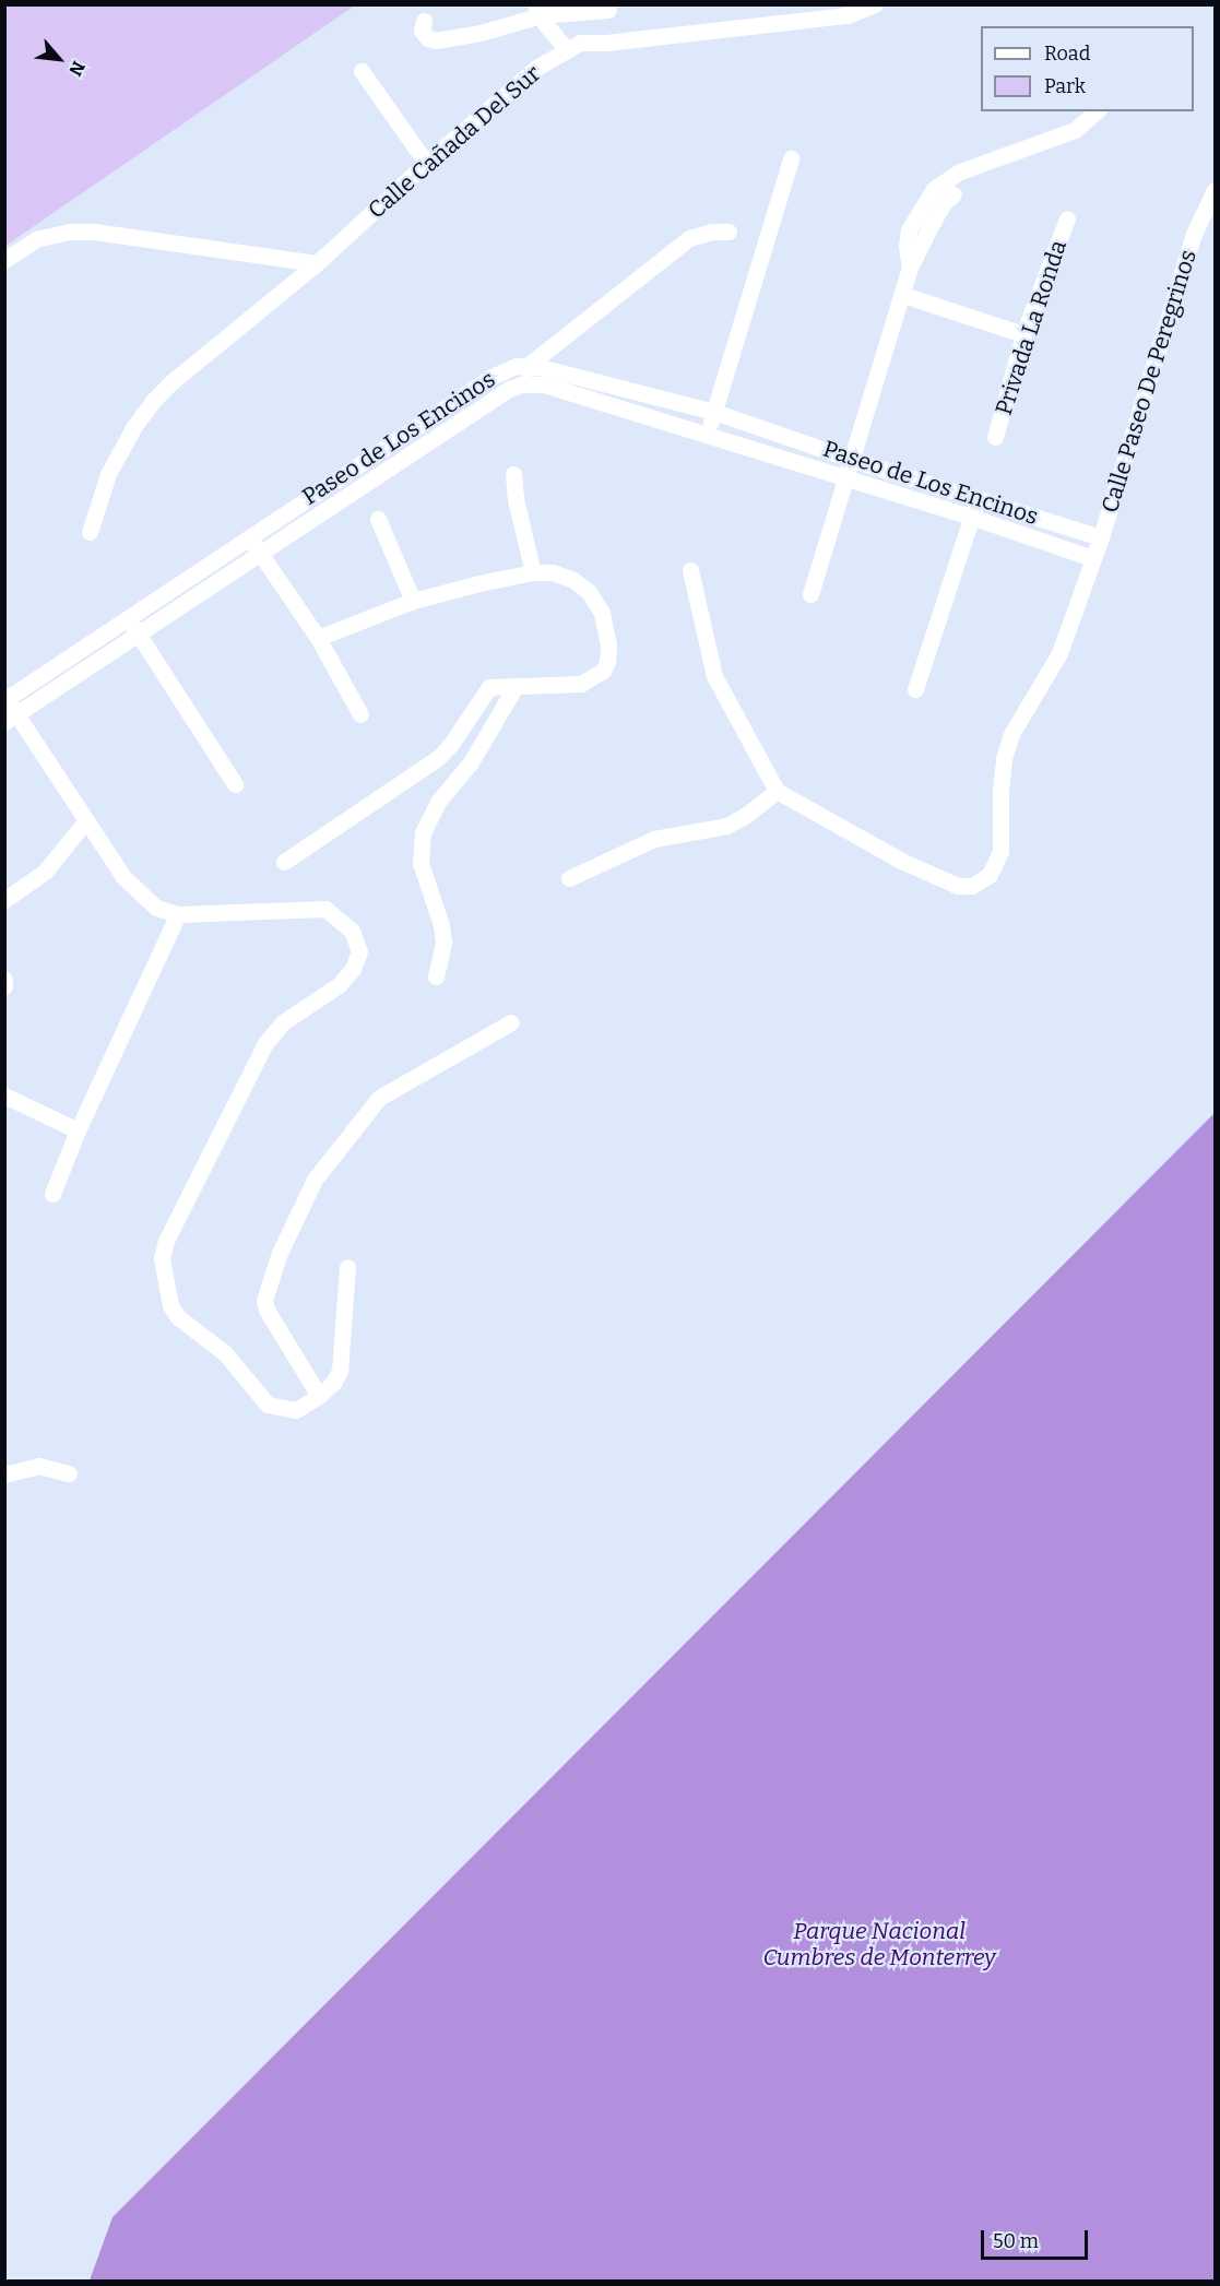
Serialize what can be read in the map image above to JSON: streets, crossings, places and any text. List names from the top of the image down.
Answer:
{
  "streets": {
    "street": [
      "Calle Cañada Del Sur",
      "Privada La Ronda",
      "Calle Paseo De Peregrinos",
      "Paseo de Los Encinos"
    ]
  },
  "crossings": [
    ["Calle Paseo De Peregrinos", "Paseo de Los Encinos"]
  ],
  "parks": ["Parque Nacional Cumbres de Monterrey"],
  "legend": ["Road", "Park"],
  "scale_bar": "50 m",
  "north": "bottom right"
}
